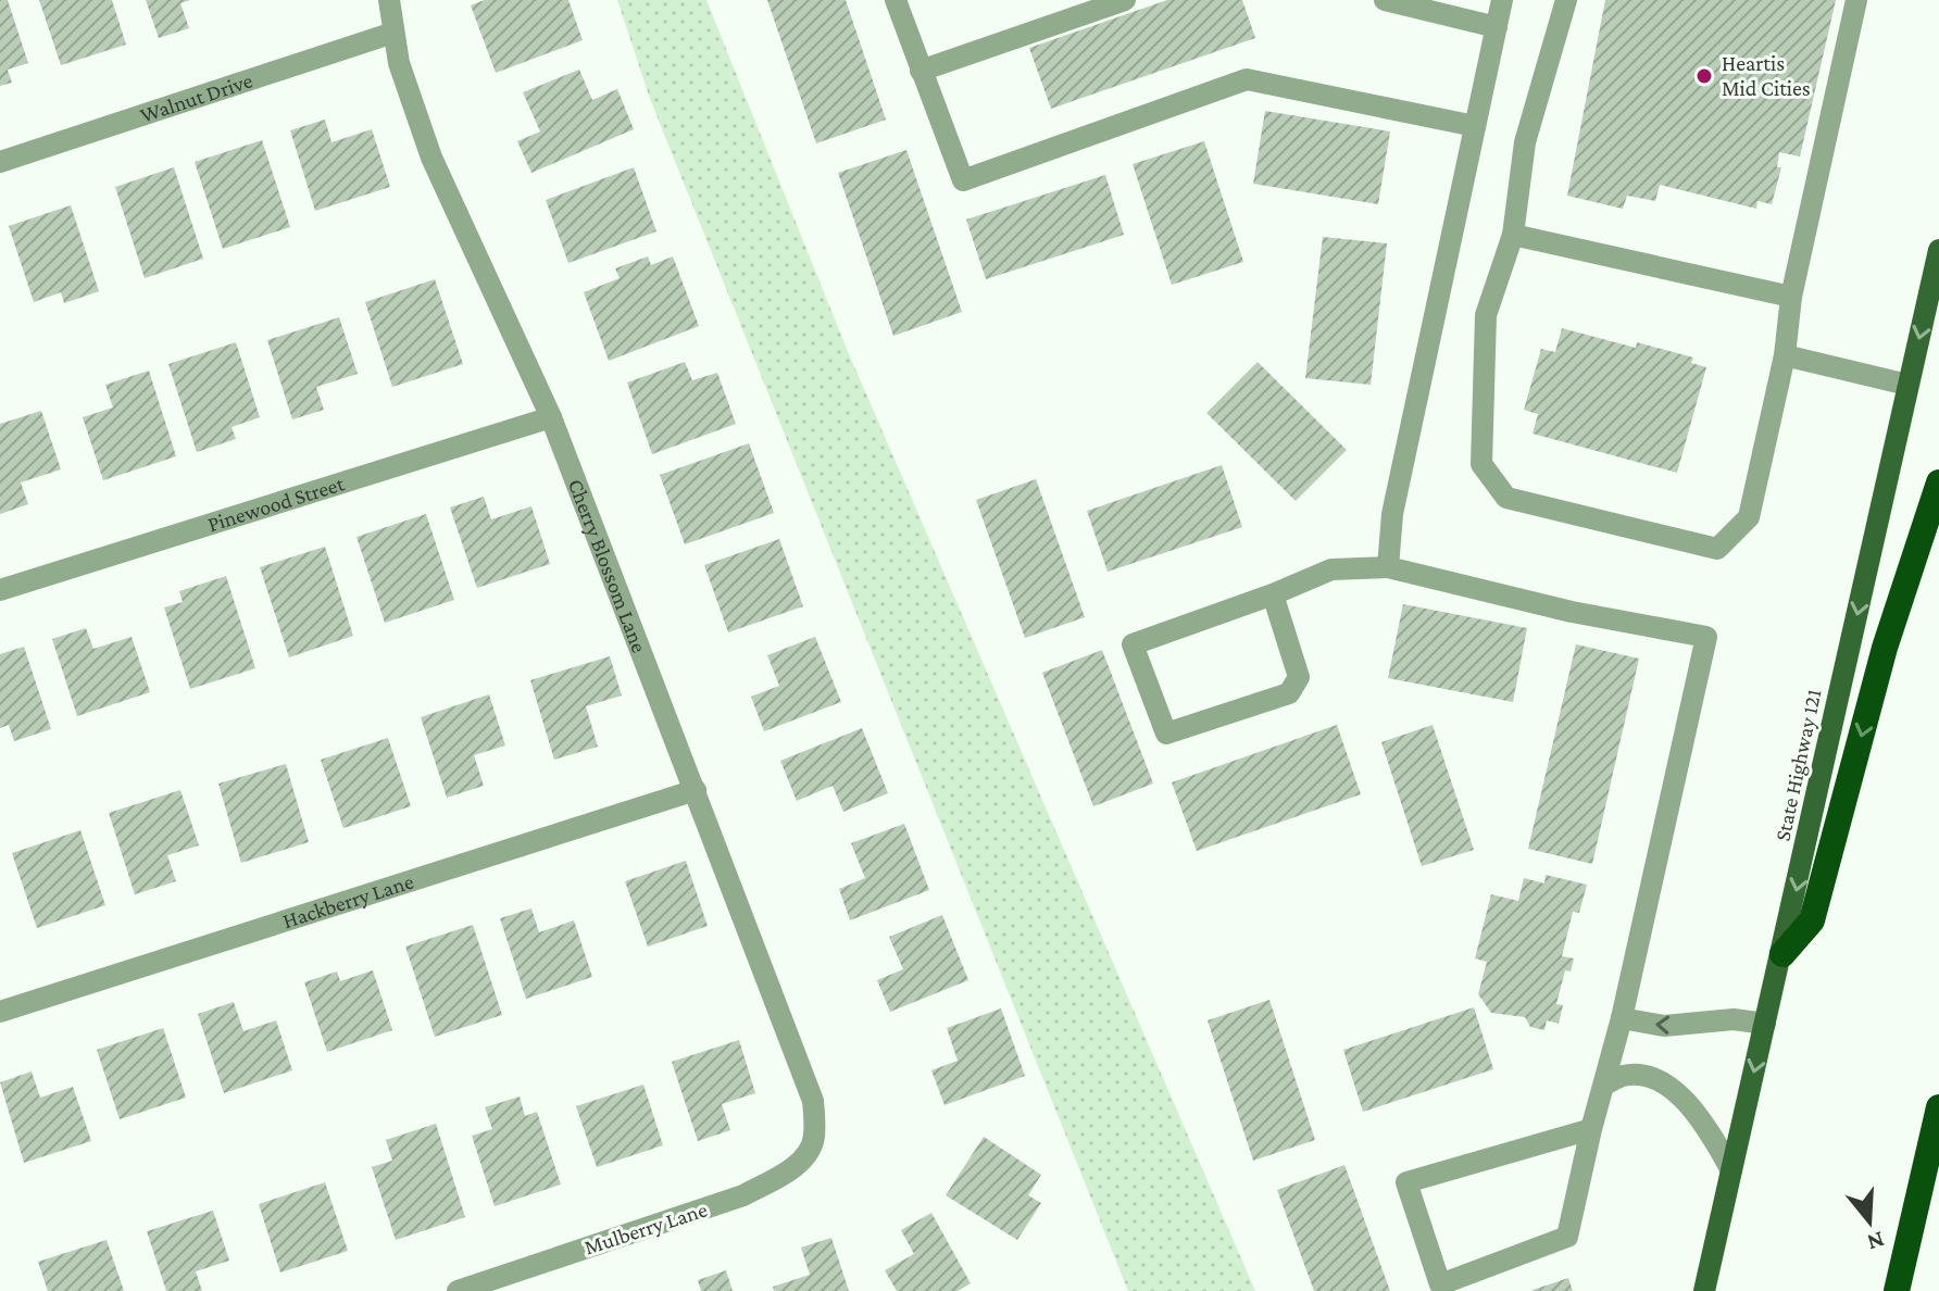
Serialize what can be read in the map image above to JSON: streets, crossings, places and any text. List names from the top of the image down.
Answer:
{
  "streets": {
    "main road": ["State Highway 121"],
    "street": [
      "Walnut Drive",
      "Pinewood Street",
      "Cherry Blossom Lane",
      "Hackberry Lane",
      "Mulberry Lane"
    ]
  },
  "crossings": [
    ["Walnut Drive", "Cherry Blossom Lane"],
    ["Pinewood Street", "Cherry Blossom Lane"],
    ["Cherry Blossom Lane", "Hackberry Lane"],
    ["Cherry Blossom Lane", "Mulberry Lane"]
  ],
  "one_way": ["State Highway 121"],
  "places": ["Heartis Mid Cities"],
  "north": "bottom"
}
